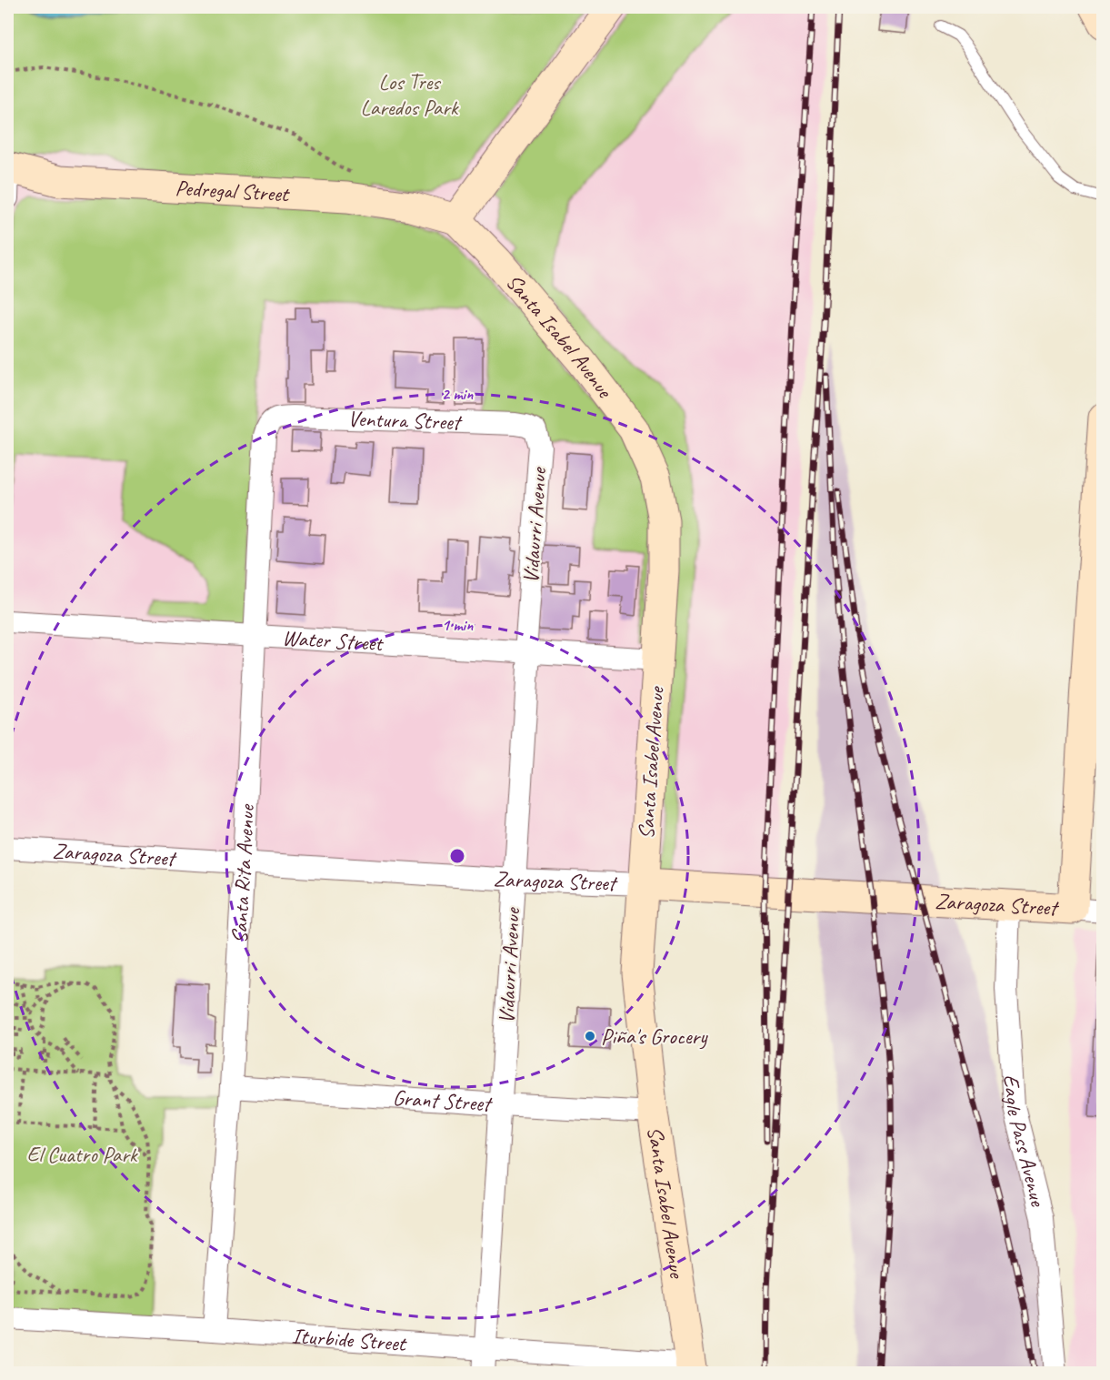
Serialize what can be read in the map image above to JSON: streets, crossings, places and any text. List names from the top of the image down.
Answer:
{
  "streets": {
    "main road": ["Pedregal Street", "Santa Isabel Avenue", "Zaragoza Street"],
    "street": [
      "Ventura Street",
      "Vidaurri Avenue",
      "Water Street",
      "Santa Rita Avenue",
      "Grant Street",
      "Eagle Pass Avenue",
      "Iturbide Street"
    ]
  },
  "crossings": [
    ["Pedregal Street", "Santa Isabel Avenue"],
    ["Santa Isabel Avenue", "Water Street"],
    ["Santa Isabel Avenue", "Zaragoza Street"],
    ["Santa Isabel Avenue", "Grant Street"],
    ["Santa Isabel Avenue", "Iturbide Street"],
    ["Ventura Street", "Vidaurri Avenue"],
    ["Ventura Street", "Santa Rita Avenue"],
    ["Vidaurri Avenue", "Water Street"],
    ["Vidaurri Avenue", "Zaragoza Street"],
    ["Vidaurri Avenue", "Grant Street"],
    ["Vidaurri Avenue", "Iturbide Street"],
    ["Water Street", "Santa Rita Avenue"],
    ["Zaragoza Street", "Santa Rita Avenue"],
    ["Zaragoza Street", "Eagle Pass Avenue"],
    ["Santa Rita Avenue", "Grant Street"],
    ["Santa Rita Avenue", "Iturbide Street"]
  ],
  "parks": ["Los Tres Laredos Park", "El Cuatro Park"],
  "places": ["Piña's Grocery"],
  "rings": ["2 min", "1 min"]
}
